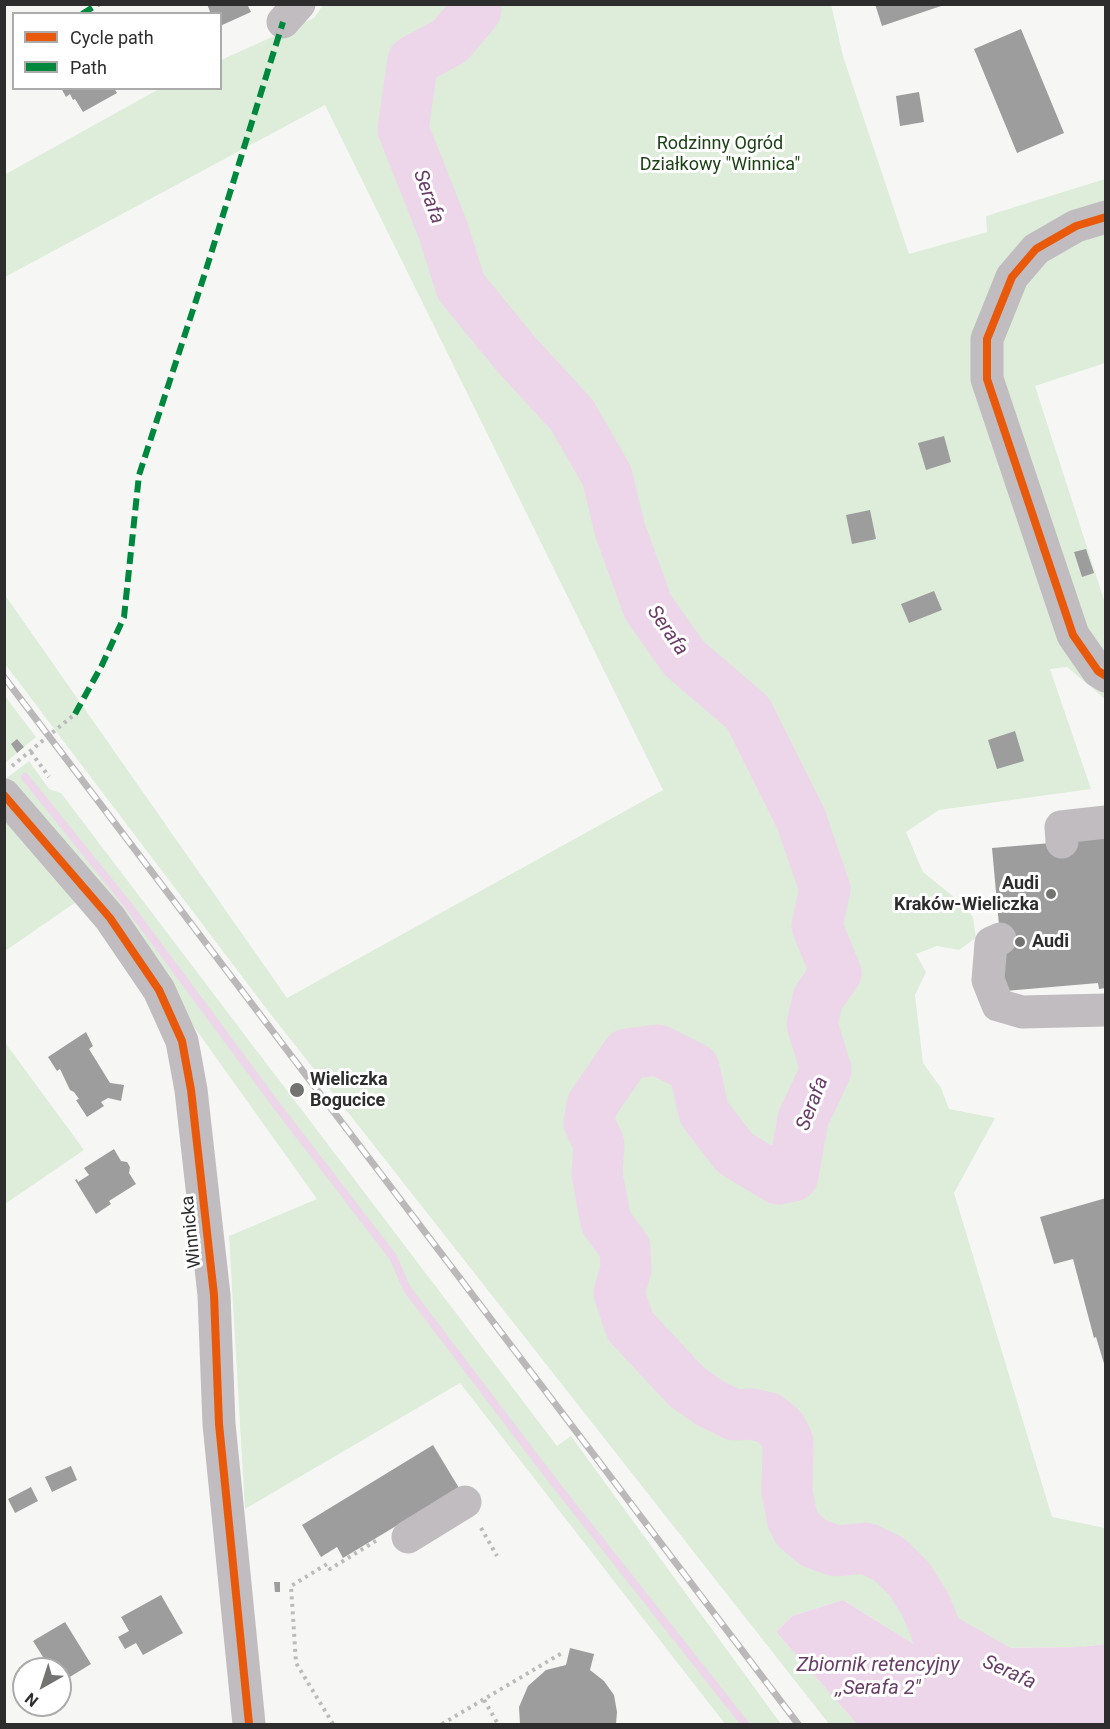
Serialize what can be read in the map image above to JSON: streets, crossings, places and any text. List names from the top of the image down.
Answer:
{
  "streets": {
    "street": ["Winnicka"]
  },
  "water": ["Serafa", "Zbiornik retencyjny ,,Serafa 2\""],
  "parks": ["Rodzinny Ogród Działkowy \"Winnica\""],
  "places": ["Audi Kraków-Wieliczka", "Audi", "Wieliczka Bogucice"],
  "legend": ["Cycle path", "Path"],
  "north": "bottom left"
}
